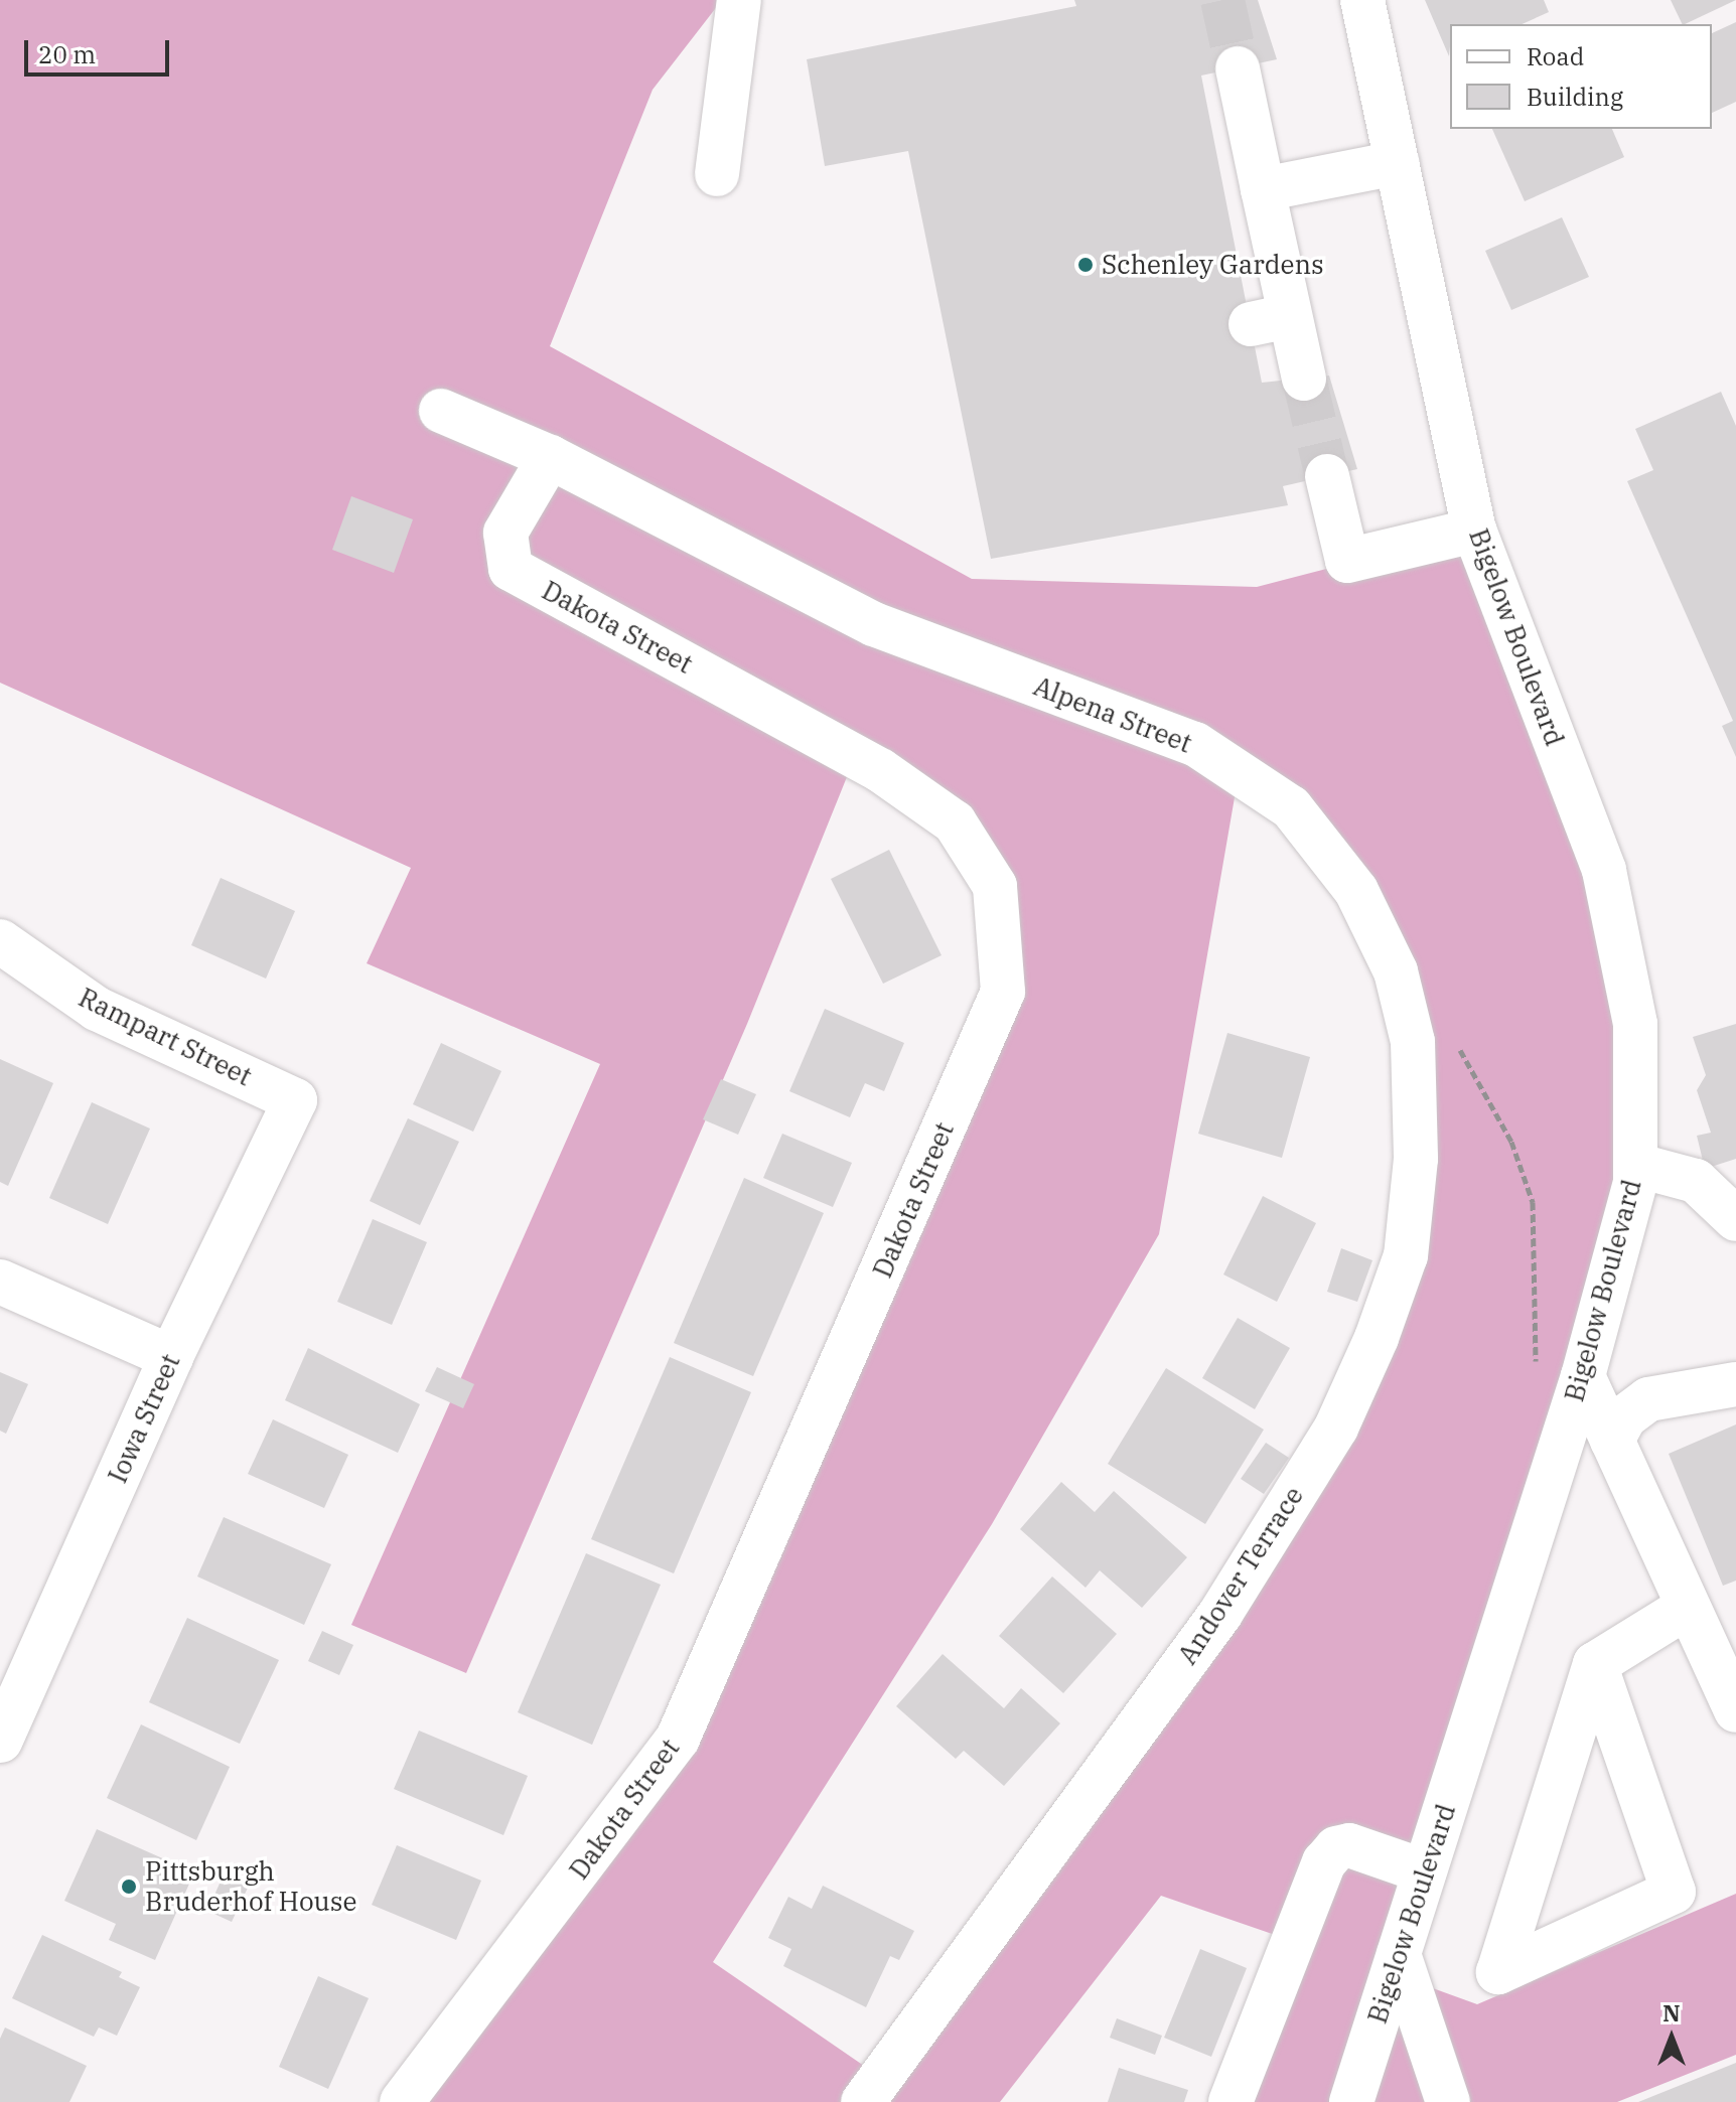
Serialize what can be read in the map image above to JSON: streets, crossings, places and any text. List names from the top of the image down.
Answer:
{
  "streets": {
    "street": [
      "Dakota Street",
      "Bigelow Boulevard",
      "Alpena Street",
      "Rampart Street",
      "Iowa Street",
      "Andover Terrace"
    ]
  },
  "crossings": [
    ["Dakota Street", "Alpena Street"],
    ["Alpena Street", "Andover Terrace"],
    ["Rampart Street", "Iowa Street"]
  ],
  "places": ["Schenley Gardens", "Pittsburgh Bruderhof House"],
  "legend": ["Road", "Building"],
  "scale_bar": "20 m",
  "north": "top"
}
